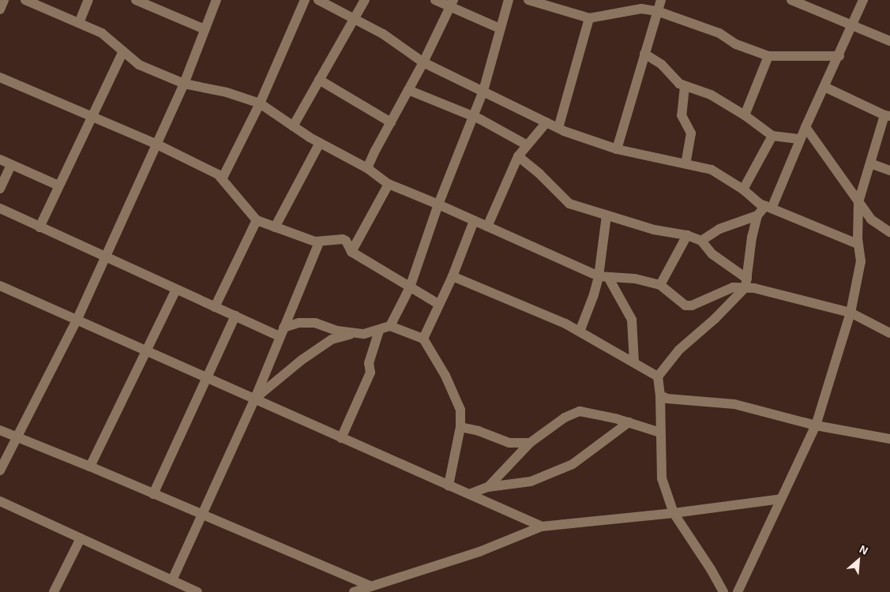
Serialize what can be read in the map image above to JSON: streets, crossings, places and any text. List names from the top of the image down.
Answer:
{
  "north": "top right"
}
